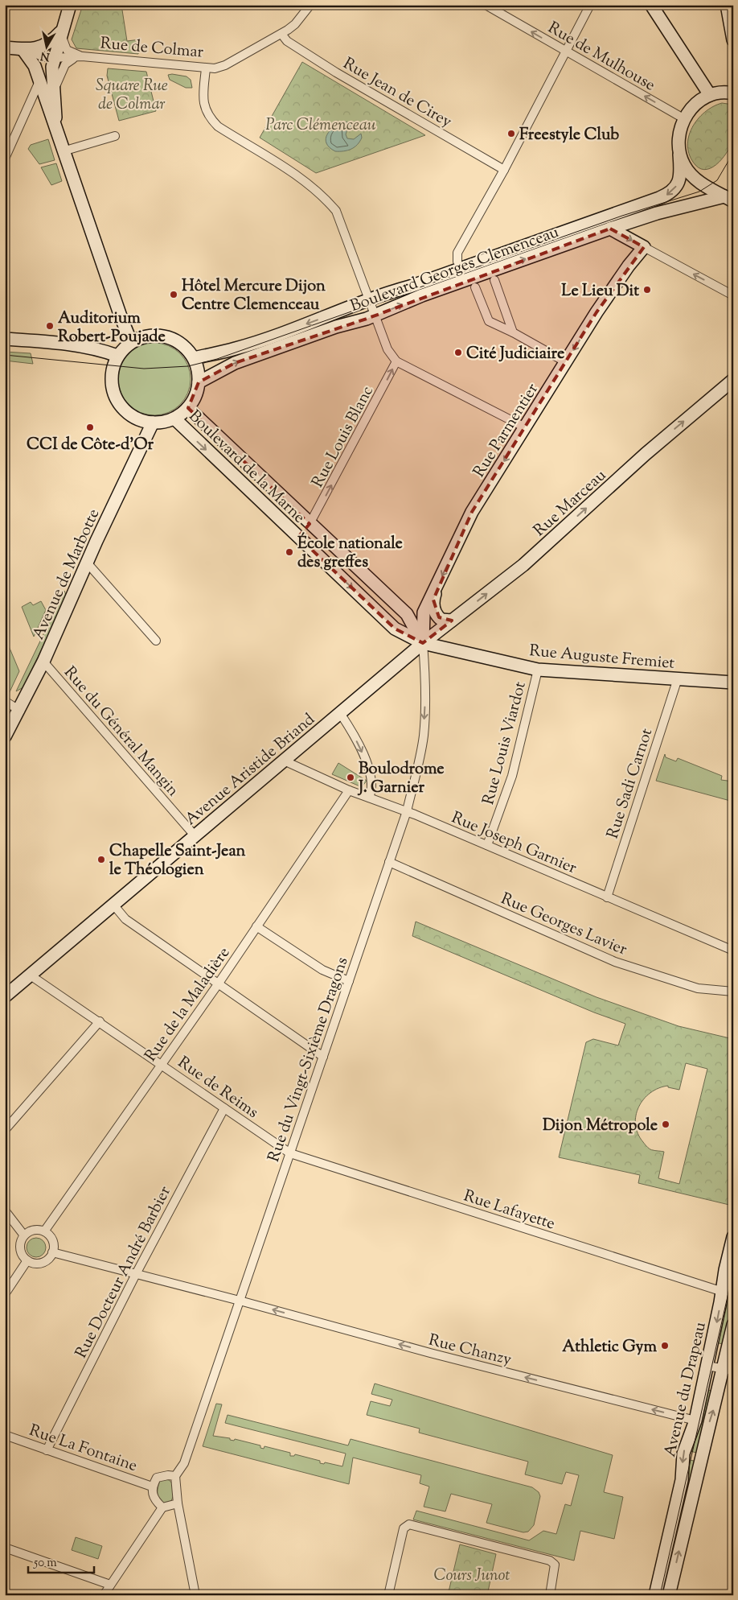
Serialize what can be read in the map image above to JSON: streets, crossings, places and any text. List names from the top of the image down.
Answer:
{
  "streets": {
    "main road": [
      "Rue de Colmar",
      "Boulevard Georges Clemenceau",
      "Rue Parmentier",
      "Boulevard de la Marne",
      "Rue Marceau",
      "Avenue de Marbotte",
      "Rue Auguste Fremiet",
      "Avenue Aristide Briand",
      "Avenue du Drapeau"
    ],
    "street": [
      "Rue de Mulhouse",
      "Rue Jean de Cirey",
      "Rue Louis Blanc",
      "Rue du Général Mangin",
      "Rue Louis Viardot",
      "Rue Sadi Carnot",
      "Rue Joseph Garnier",
      "Rue Georges Lavier",
      "Rue de la Maladière",
      "Rue du Vingt-Sixième Dragons",
      "Rue de Reims",
      "Rue Lafayette",
      "Rue Docteur André Barbier",
      "Rue Chanzy",
      "Rue La Fontaine"
    ]
  },
  "crossings": [
    ["Rue de Colmar", "Rue Jean de Cirey"],
    ["Rue de Mulhouse", "Boulevard Georges Clemenceau"],
    ["Boulevard Georges Clemenceau", "Boulevard de la Marne"],
    ["Boulevard Georges Clemenceau", "Avenue de Marbotte"],
    ["Rue Parmentier", "Boulevard de la Marne"],
    ["Rue Parmentier", "Rue Marceau"],
    ["Rue Parmentier", "Rue Auguste Fremiet"],
    ["Rue Parmentier", "Avenue Aristide Briand"],
    ["Rue Parmentier", "Rue du Vingt-Sixième Dragons"],
    ["Rue Louis Blanc", "Boulevard de la Marne"],
    ["Boulevard de la Marne", "Rue Marceau"],
    ["Boulevard de la Marne", "Avenue de Marbotte"],
    ["Boulevard de la Marne", "Rue Auguste Fremiet"],
    ["Boulevard de la Marne", "Avenue Aristide Briand"],
    ["Boulevard de la Marne", "Rue du Vingt-Sixième Dragons"],
    ["Rue Marceau", "Rue Auguste Fremiet"],
    ["Rue Marceau", "Avenue Aristide Briand"],
    ["Rue Marceau", "Rue du Vingt-Sixième Dragons"],
    ["Avenue de Marbotte", "Rue du Général Mangin"],
    ["Rue Auguste Fremiet", "Rue Louis Viardot"],
    ["Rue Auguste Fremiet", "Avenue Aristide Briand"],
    ["Rue Auguste Fremiet", "Rue Sadi Carnot"],
    ["Rue Auguste Fremiet", "Rue du Vingt-Sixième Dragons"],
    ["Rue du Général Mangin", "Avenue Aristide Briand"],
    ["Rue Louis Viardot", "Rue Joseph Garnier"],
    ["Avenue Aristide Briand", "Rue Joseph Garnier"],
    ["Avenue Aristide Briand", "Rue du Vingt-Sixième Dragons"],
    ["Avenue Aristide Briand", "Rue de Reims"],
    ["Rue Sadi Carnot", "Rue Joseph Garnier"],
    ["Rue Joseph Garnier", "Rue de la Maladière"],
    ["Rue Joseph Garnier", "Rue du Vingt-Sixième Dragons"],
    ["Rue Georges Lavier", "Rue du Vingt-Sixième Dragons"],
    ["Rue de la Maladière", "Rue de Reims"],
    ["Rue de la Maladière", "Rue Chanzy"],
    ["Rue du Vingt-Sixième Dragons", "Rue de Reims"],
    ["Rue du Vingt-Sixième Dragons", "Rue Lafayette"],
    ["Rue du Vingt-Sixième Dragons", "Rue Chanzy"],
    ["Rue de Reims", "Rue Lafayette"],
    ["Rue de Reims", "Rue Docteur André Barbier"],
    ["Rue Lafayette", "Avenue du Drapeau"],
    ["Rue Docteur André Barbier", "Rue Chanzy"],
    ["Rue Docteur André Barbier", "Rue La Fontaine"],
    ["Rue Chanzy", "Avenue du Drapeau"]
  ],
  "one_way": [
    "Rue de Mulhouse",
    "Rue Parmentier",
    "Rue Louis Blanc",
    "Rue Marceau",
    "Rue Chanzy"
  ],
  "parks": ["Square Rue de Colmar", "Parc Clémenceau", "Cours Junot"],
  "places": [
    "Freestyle Club",
    "Le Lieu Dit",
    "Hôtel Mercure Dijon Centre Clemenceau",
    "Auditorium Robert-Poujade",
    "Cité Judiciaire",
    "CCI de Côte-d'Or",
    "École nationale des greffes",
    "Boulodrome J. Garnier",
    "Chapelle Saint-Jean le Théologien",
    "Dijon Métropole",
    "Athletic Gym"
  ],
  "scale_bar": "50 m",
  "north": "bottom"
}
